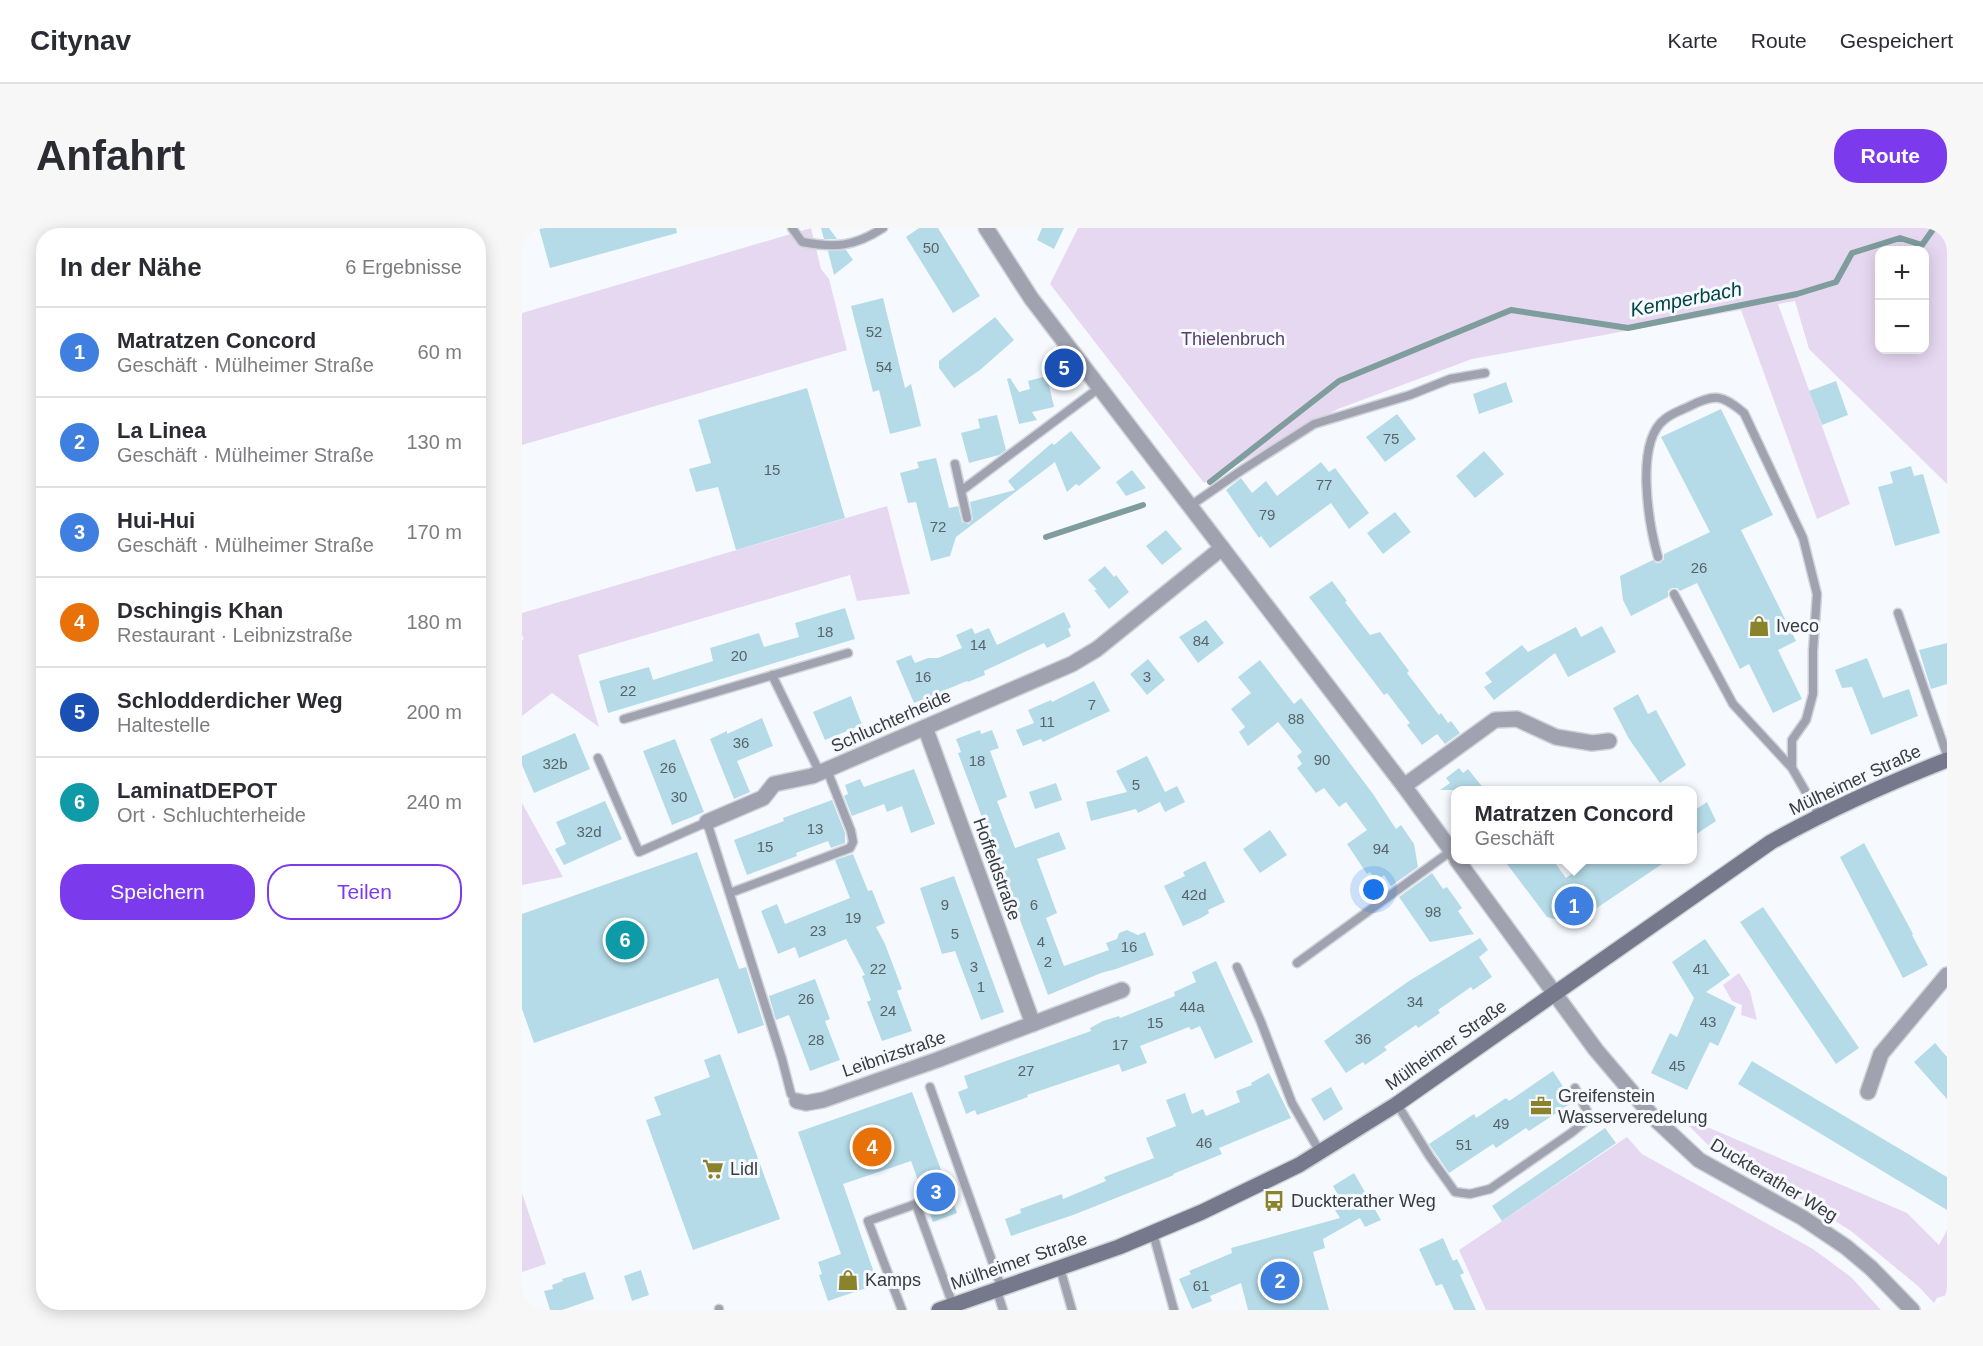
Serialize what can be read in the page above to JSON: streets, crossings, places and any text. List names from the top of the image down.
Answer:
{
  "streets": {
    "main road": ["Mülheimer Straße"],
    "street": [
      "Schluchterheide",
      "Hoffeldstraße",
      "Leibnizstraße",
      "Duckterather Weg"
    ]
  },
  "crossings": [
    ["Schluchterheide", "Hoffeldstraße"],
    ["Schluchterheide", "Duckterather Weg"],
    ["Mülheimer Straße", "Duckterather Weg"],
    ["Hoffeldstraße", "Leibnizstraße"]
  ],
  "water": ["Kemperbach"],
  "parks": ["Thielenbruch"],
  "places": {
    "shop": ["Iveco", "Kamps"],
    "office": ["Greifenstein Wasserveredelung"],
    "supermarket": ["Lidl"],
    "bus stop": ["Duckterather Weg"]
  },
  "house_numbers": [
    "50",
    "52",
    "54",
    "75",
    "15",
    "77",
    "79",
    "72",
    "26",
    "18",
    "84",
    "14",
    "20",
    "16",
    "3",
    "22",
    "7",
    "88",
    "11",
    "36",
    "90",
    "18",
    "32b",
    "26",
    "5",
    "30",
    "13",
    "32d",
    "15",
    "94",
    "42d",
    "9",
    "6",
    "98",
    "19",
    "23",
    "5",
    "4",
    "16",
    "2",
    "3",
    "22",
    "41",
    "1",
    "26",
    "34",
    "44a",
    "24",
    "43",
    "15",
    "36",
    "28",
    "17",
    "45",
    "27",
    "49",
    "46",
    "51",
    "61"
  ],
  "page": {
    "header": "Citynav",
    "nav": ["Karte", "Route", "Gespeichert"],
    "buttons": [
      "Route",
      ["Speichern", "Teilen"]
    ],
    "title": "Anfahrt",
    "heading": ["In der Nähe", "6 Ergebnisse"],
    "map_buttons": ["+", "−"],
    "list": [
      {
        "mark": "1",
        "name": "Matratzen Concord",
        "note": "Geschäft · Mülheimer Straße",
        "value": "60 m"
      },
      {
        "mark": "2",
        "name": "La Linea",
        "note": "Geschäft · Mülheimer Straße",
        "value": "130 m"
      },
      {
        "mark": "3",
        "name": "Hui-Hui",
        "note": "Geschäft · Mülheimer Straße",
        "value": "170 m"
      },
      {
        "mark": "4",
        "name": "Dschingis Khan",
        "note": "Restaurant · Leibnizstraße",
        "value": "180 m"
      },
      {
        "mark": "5",
        "name": "Schlodderdicher Weg",
        "note": "Haltestelle",
        "value": "200 m"
      },
      {
        "mark": "6",
        "name": "LaminatDEPOT",
        "note": "Ort · Schluchterheide",
        "value": "240 m"
      }
    ],
    "pins": [
      "5",
      "1",
      "6",
      "4",
      "3",
      "2"
    ],
    "popup": ["Matratzen Concord", "Geschäft"]
  }
}
